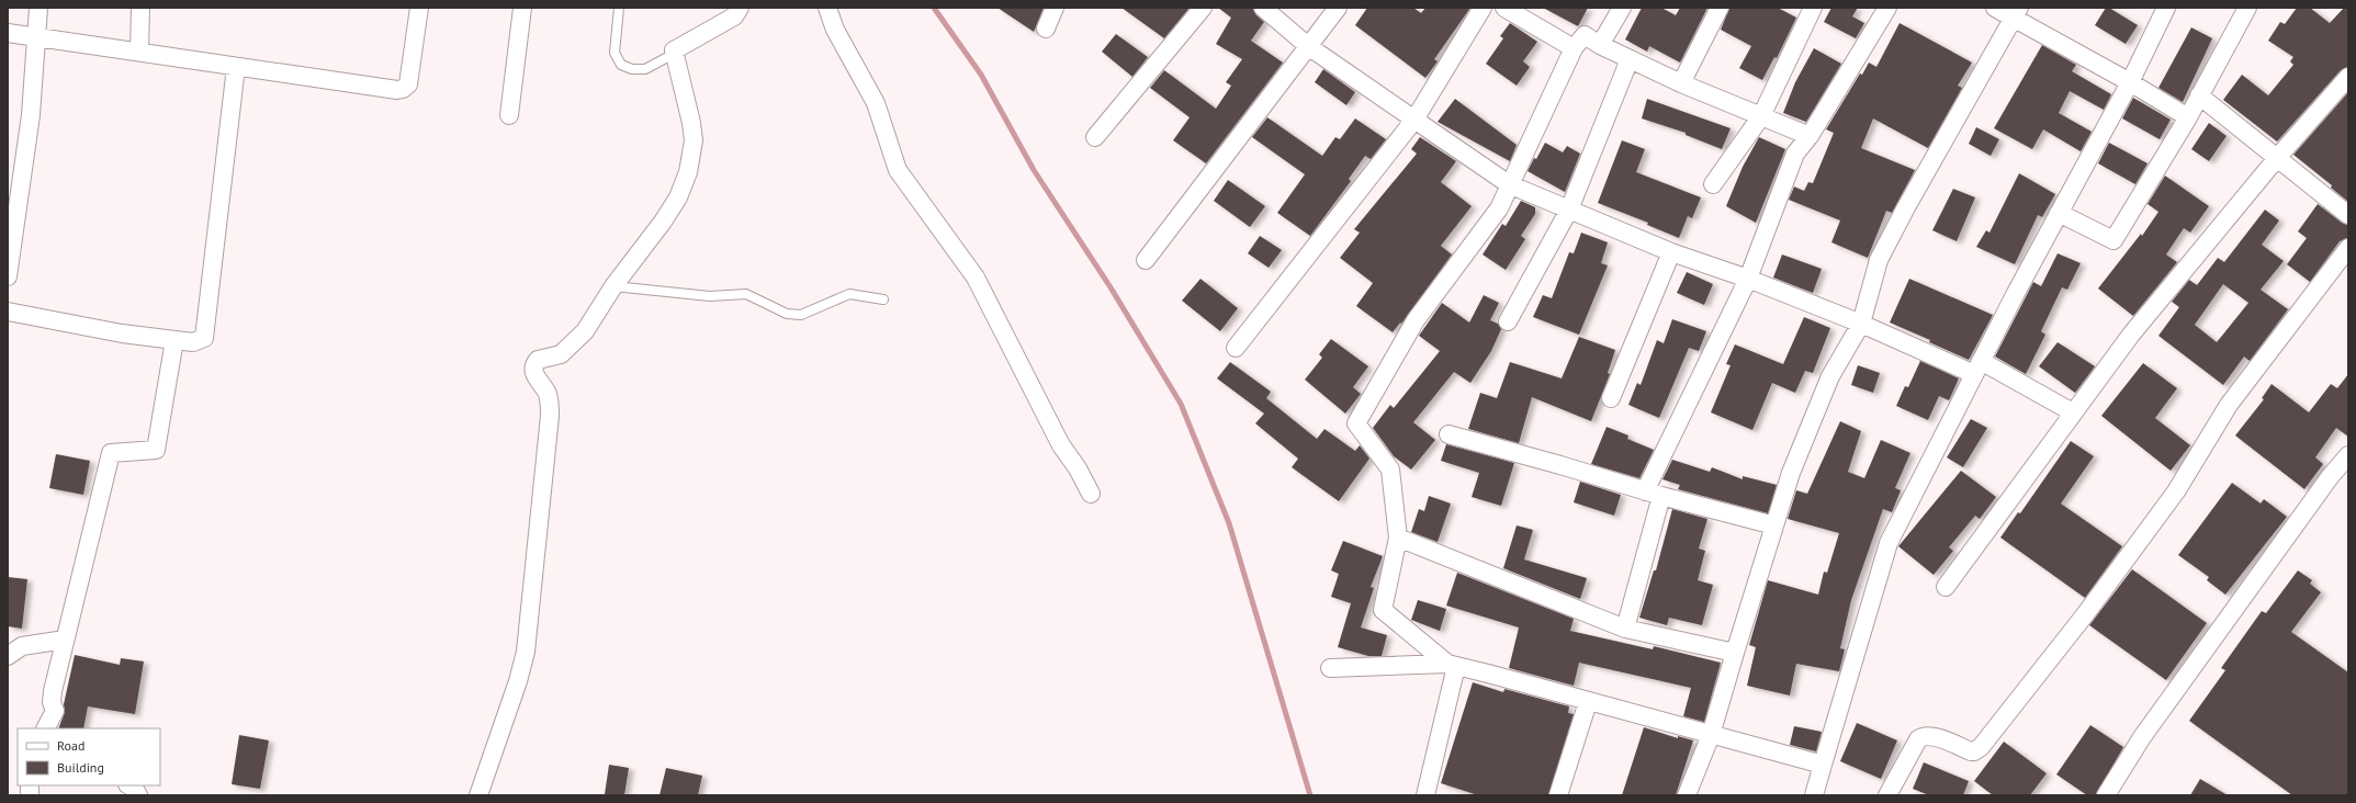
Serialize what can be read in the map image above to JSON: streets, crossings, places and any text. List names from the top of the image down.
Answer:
{
  "legend": ["Road", "Building"]
}
